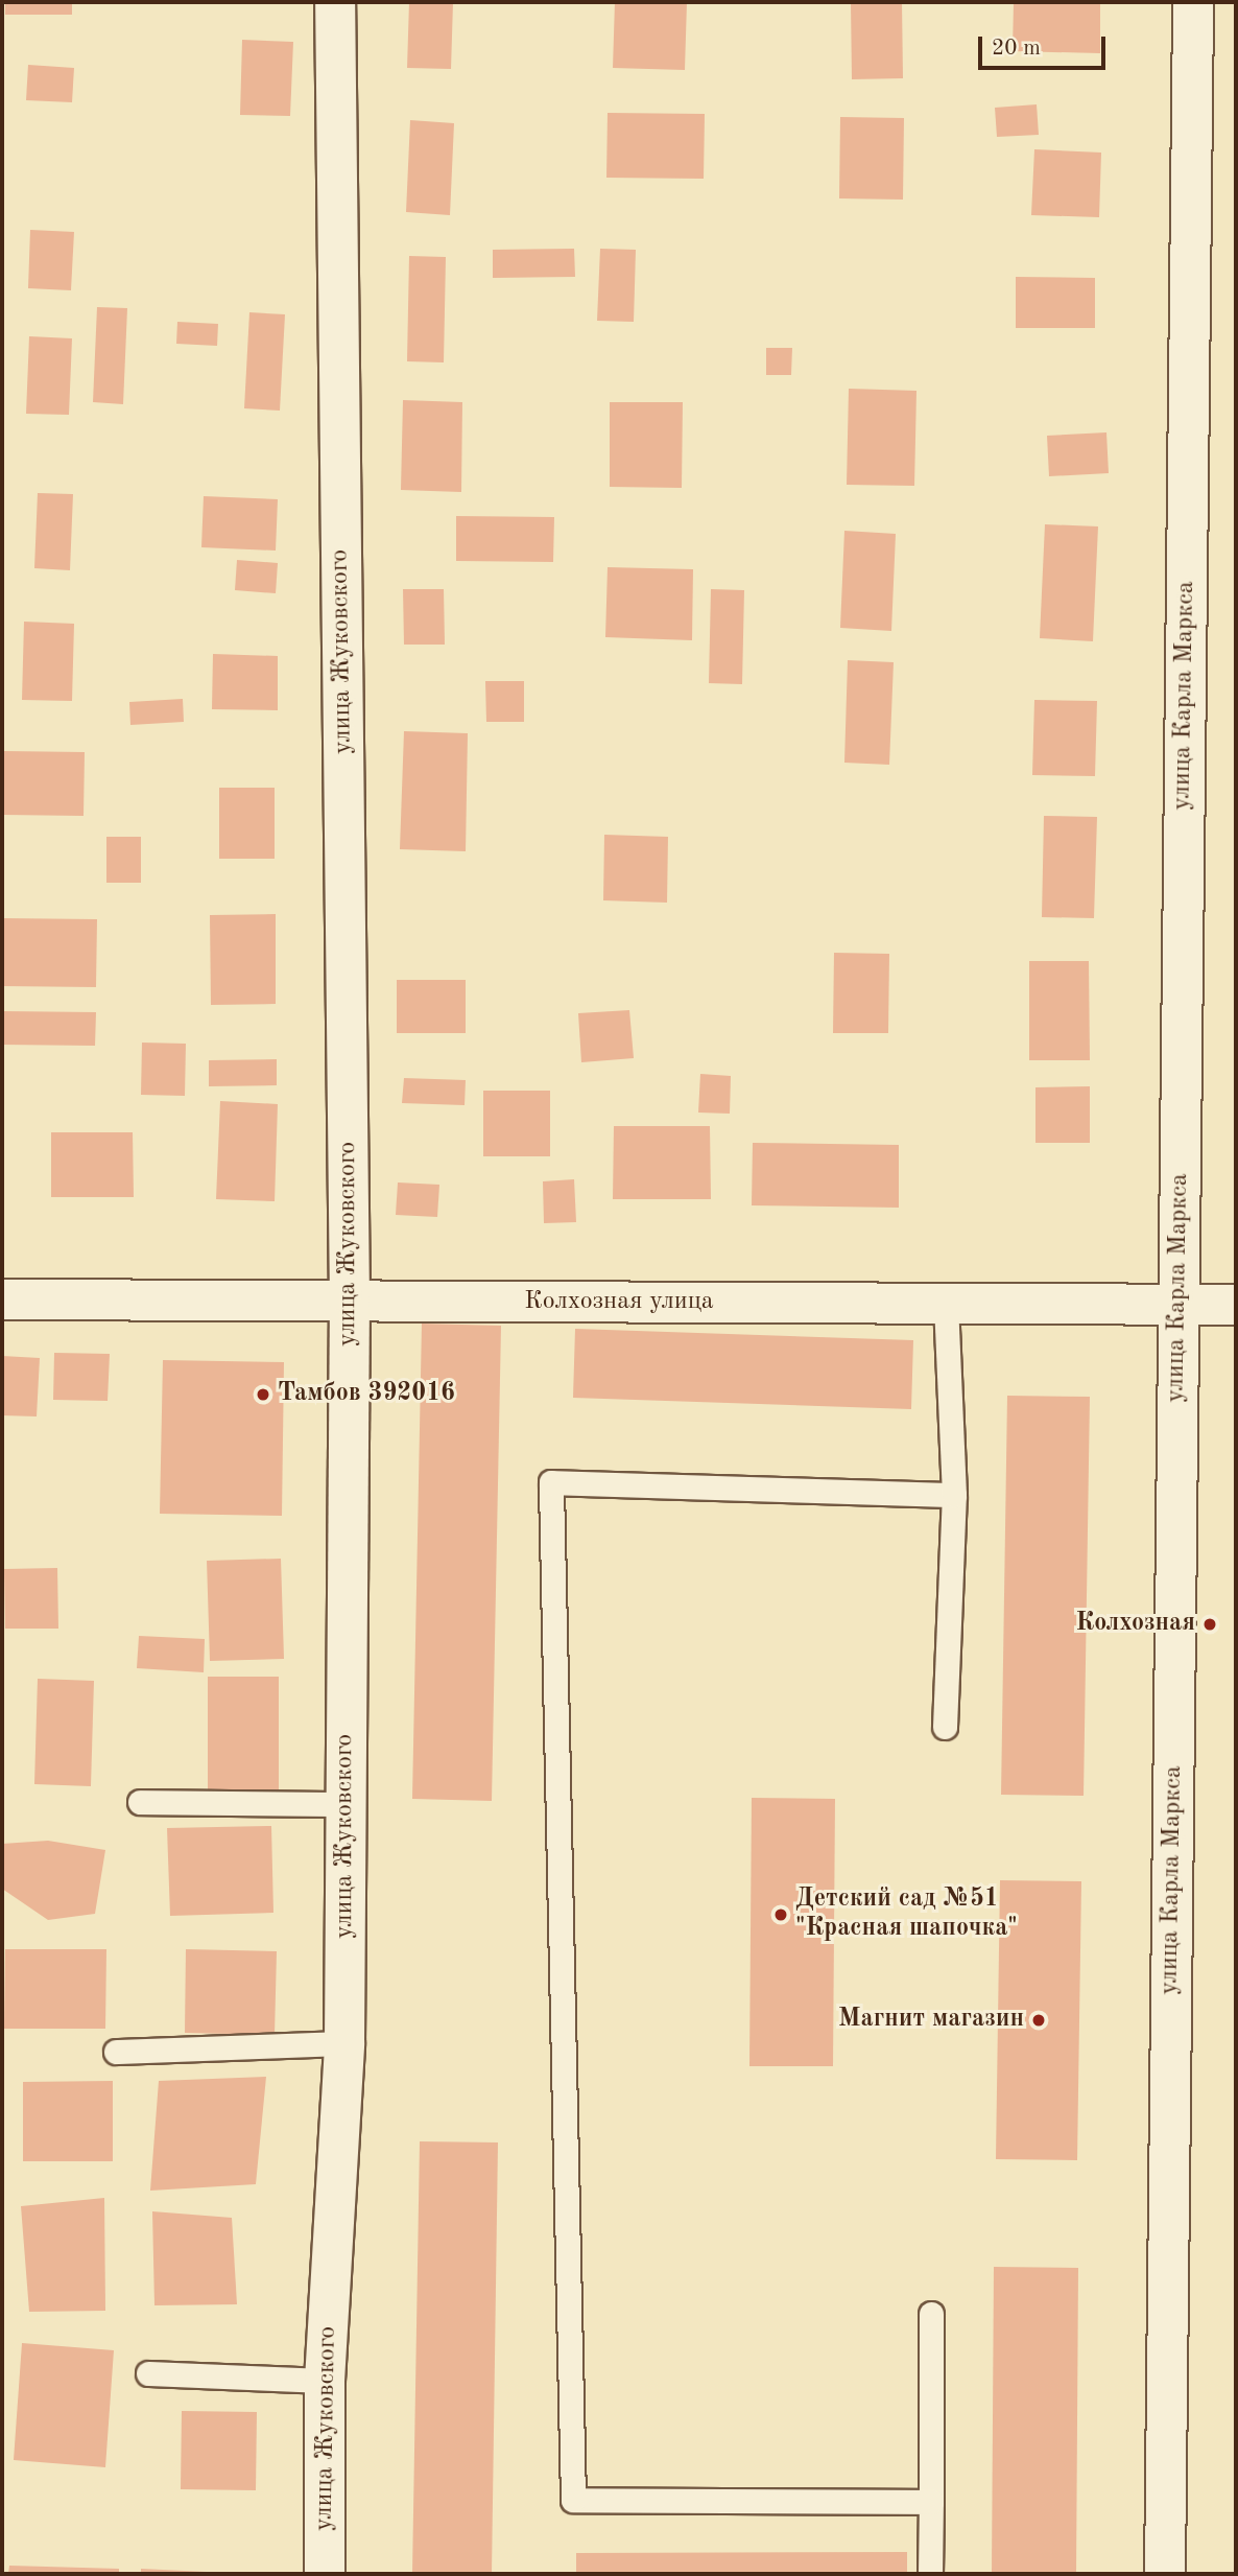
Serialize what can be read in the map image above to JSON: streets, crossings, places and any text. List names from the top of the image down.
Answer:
{
  "streets": {
    "street": ["улица Жуковского", "улица Карла Маркса", "Колхозная улица"]
  },
  "crossings": [
    ["улица Жуковского", "Колхозная улица"],
    ["улица Карла Маркса", "Колхозная улица"]
  ],
  "places": [
    "Тамбов 392016",
    "Колхозная",
    "Детский сад №51 \"Красная шапочка\"",
    "Магнит магазин"
  ],
  "scale_bar": "20 m"
}
